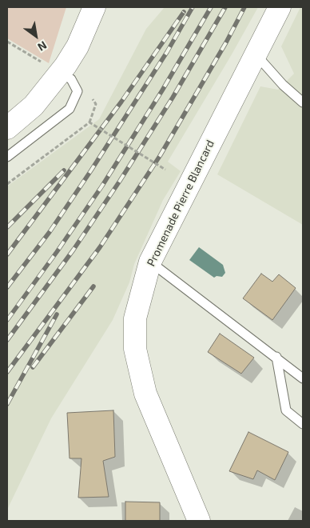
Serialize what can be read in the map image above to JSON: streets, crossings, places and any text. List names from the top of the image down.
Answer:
{
  "streets": {
    "street": ["Promenade Pierre Blancard"]
  },
  "north": "bottom right"
}
